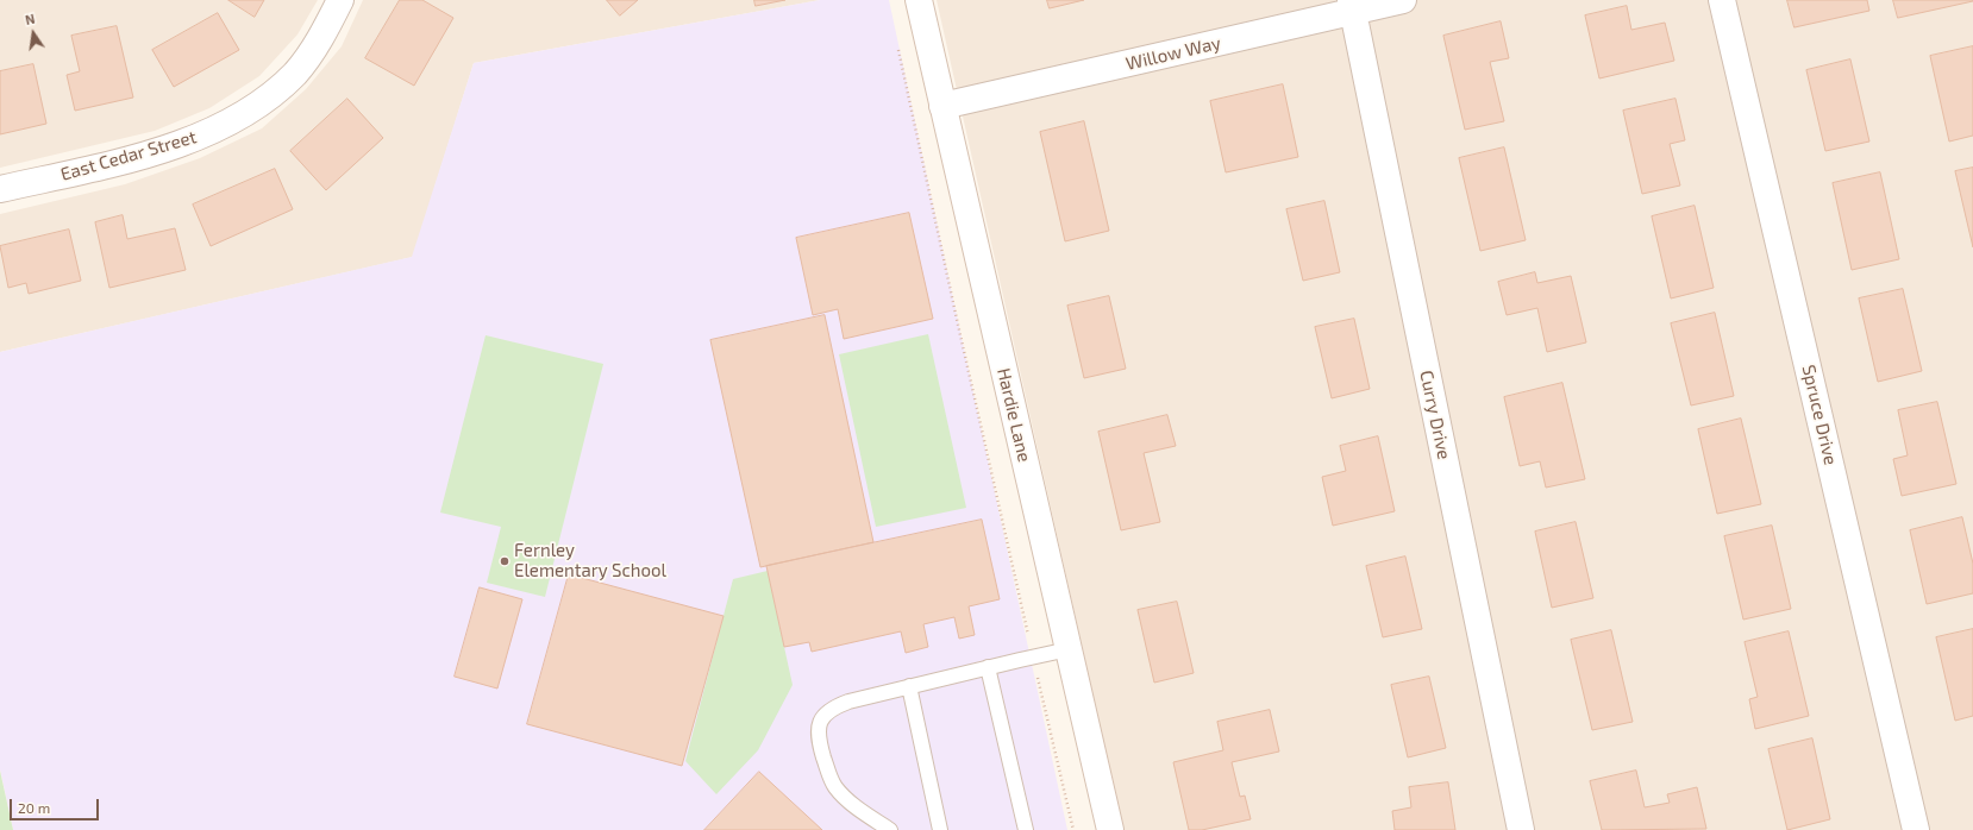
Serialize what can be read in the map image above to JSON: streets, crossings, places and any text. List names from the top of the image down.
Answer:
{
  "streets": {
    "street": [
      "Willow Way",
      "East Cedar Street",
      "Hardie Lane",
      "Curry Drive",
      "Spruce Drive"
    ]
  },
  "crossings": [
    ["Willow Way", "Hardie Lane"],
    ["Willow Way", "Curry Drive"]
  ],
  "places": ["Fernley Elementary School"],
  "scale_bar": "20 m",
  "north": "top"
}
